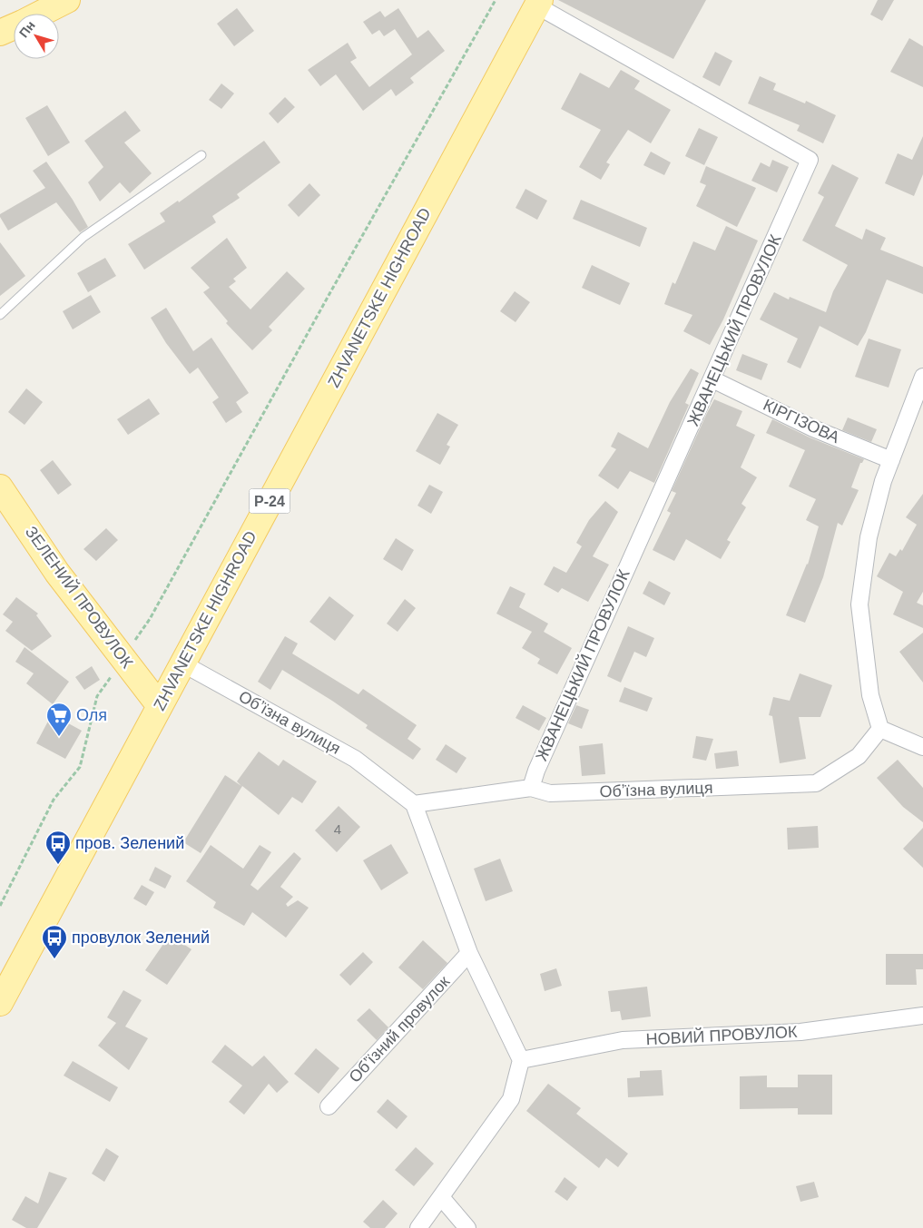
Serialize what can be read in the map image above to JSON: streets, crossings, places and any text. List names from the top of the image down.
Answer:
{
  "streets": {
    "main road": ["ZHVANETSKE HIGHROAD", "Р-24", "ЗЕЛЕНИЙ ПРОВУЛОК"],
    "street": [
      "ЖВАНЕЦЬКИЙ ПРОВУЛОК",
      "КІРГІЗОВА",
      "Обʼїзна вулиця",
      "Обʼїзний провулок",
      "НОВИЙ ПРОВУЛОК"
    ]
  },
  "crossings": [
    ["ZHVANETSKE HIGHROAD", "ЖВАНЕЦЬКИЙ ПРОВУЛОК"],
    ["ZHVANETSKE HIGHROAD", "ЗЕЛЕНИЙ ПРОВУЛОК"],
    ["ZHVANETSKE HIGHROAD", "Обʼїзна вулиця"],
    ["ЖВАНЕЦЬКИЙ ПРОВУЛОК", "КІРГІЗОВА"],
    ["ЖВАНЕЦЬКИЙ ПРОВУЛОК", "Обʼїзна вулиця"]
  ],
  "places": {
    "supermarket": ["Оля"],
    "bus stop": ["пров. Зелений", "провулок Зелений"]
  },
  "house_numbers": ["4"],
  "north": "top left"
}
